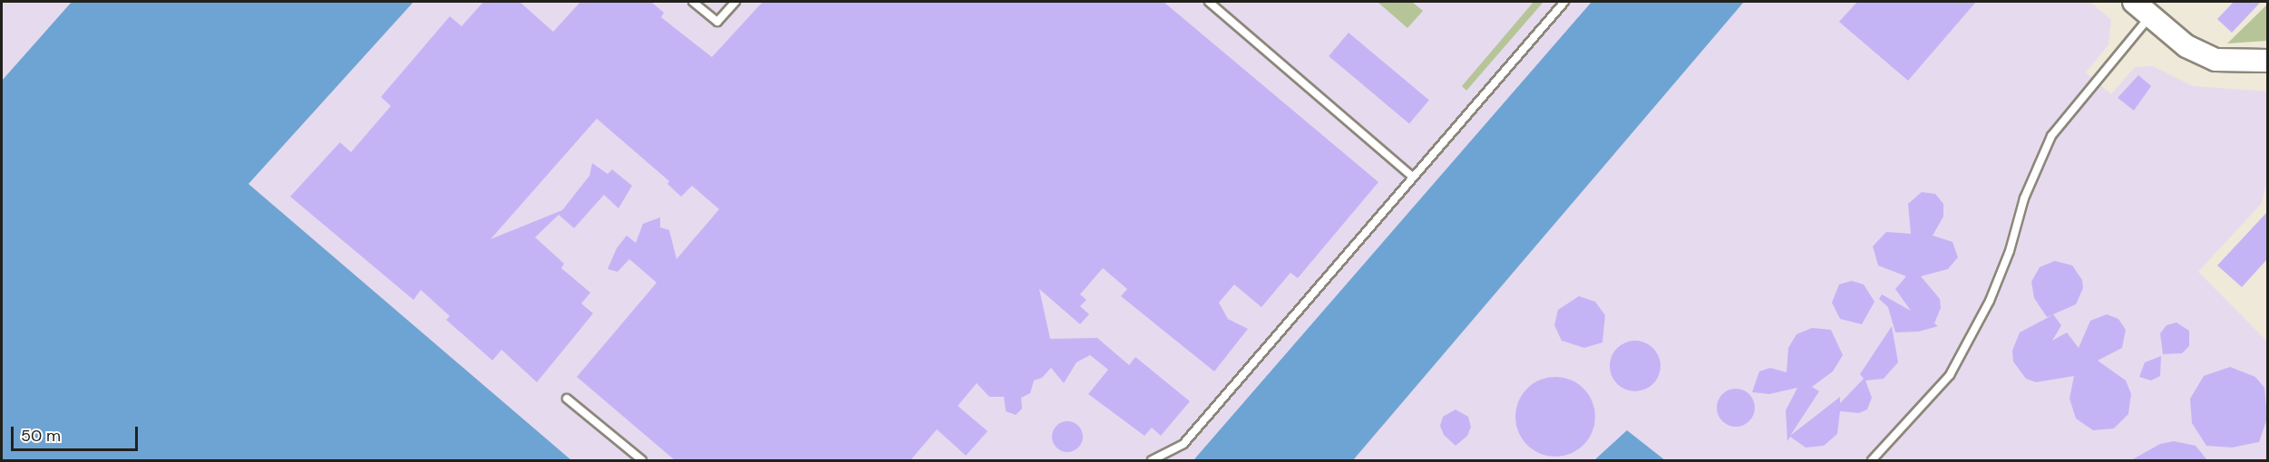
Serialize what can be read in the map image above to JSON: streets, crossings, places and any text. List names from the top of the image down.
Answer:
{
  "scale_bar": "50 m"
}
